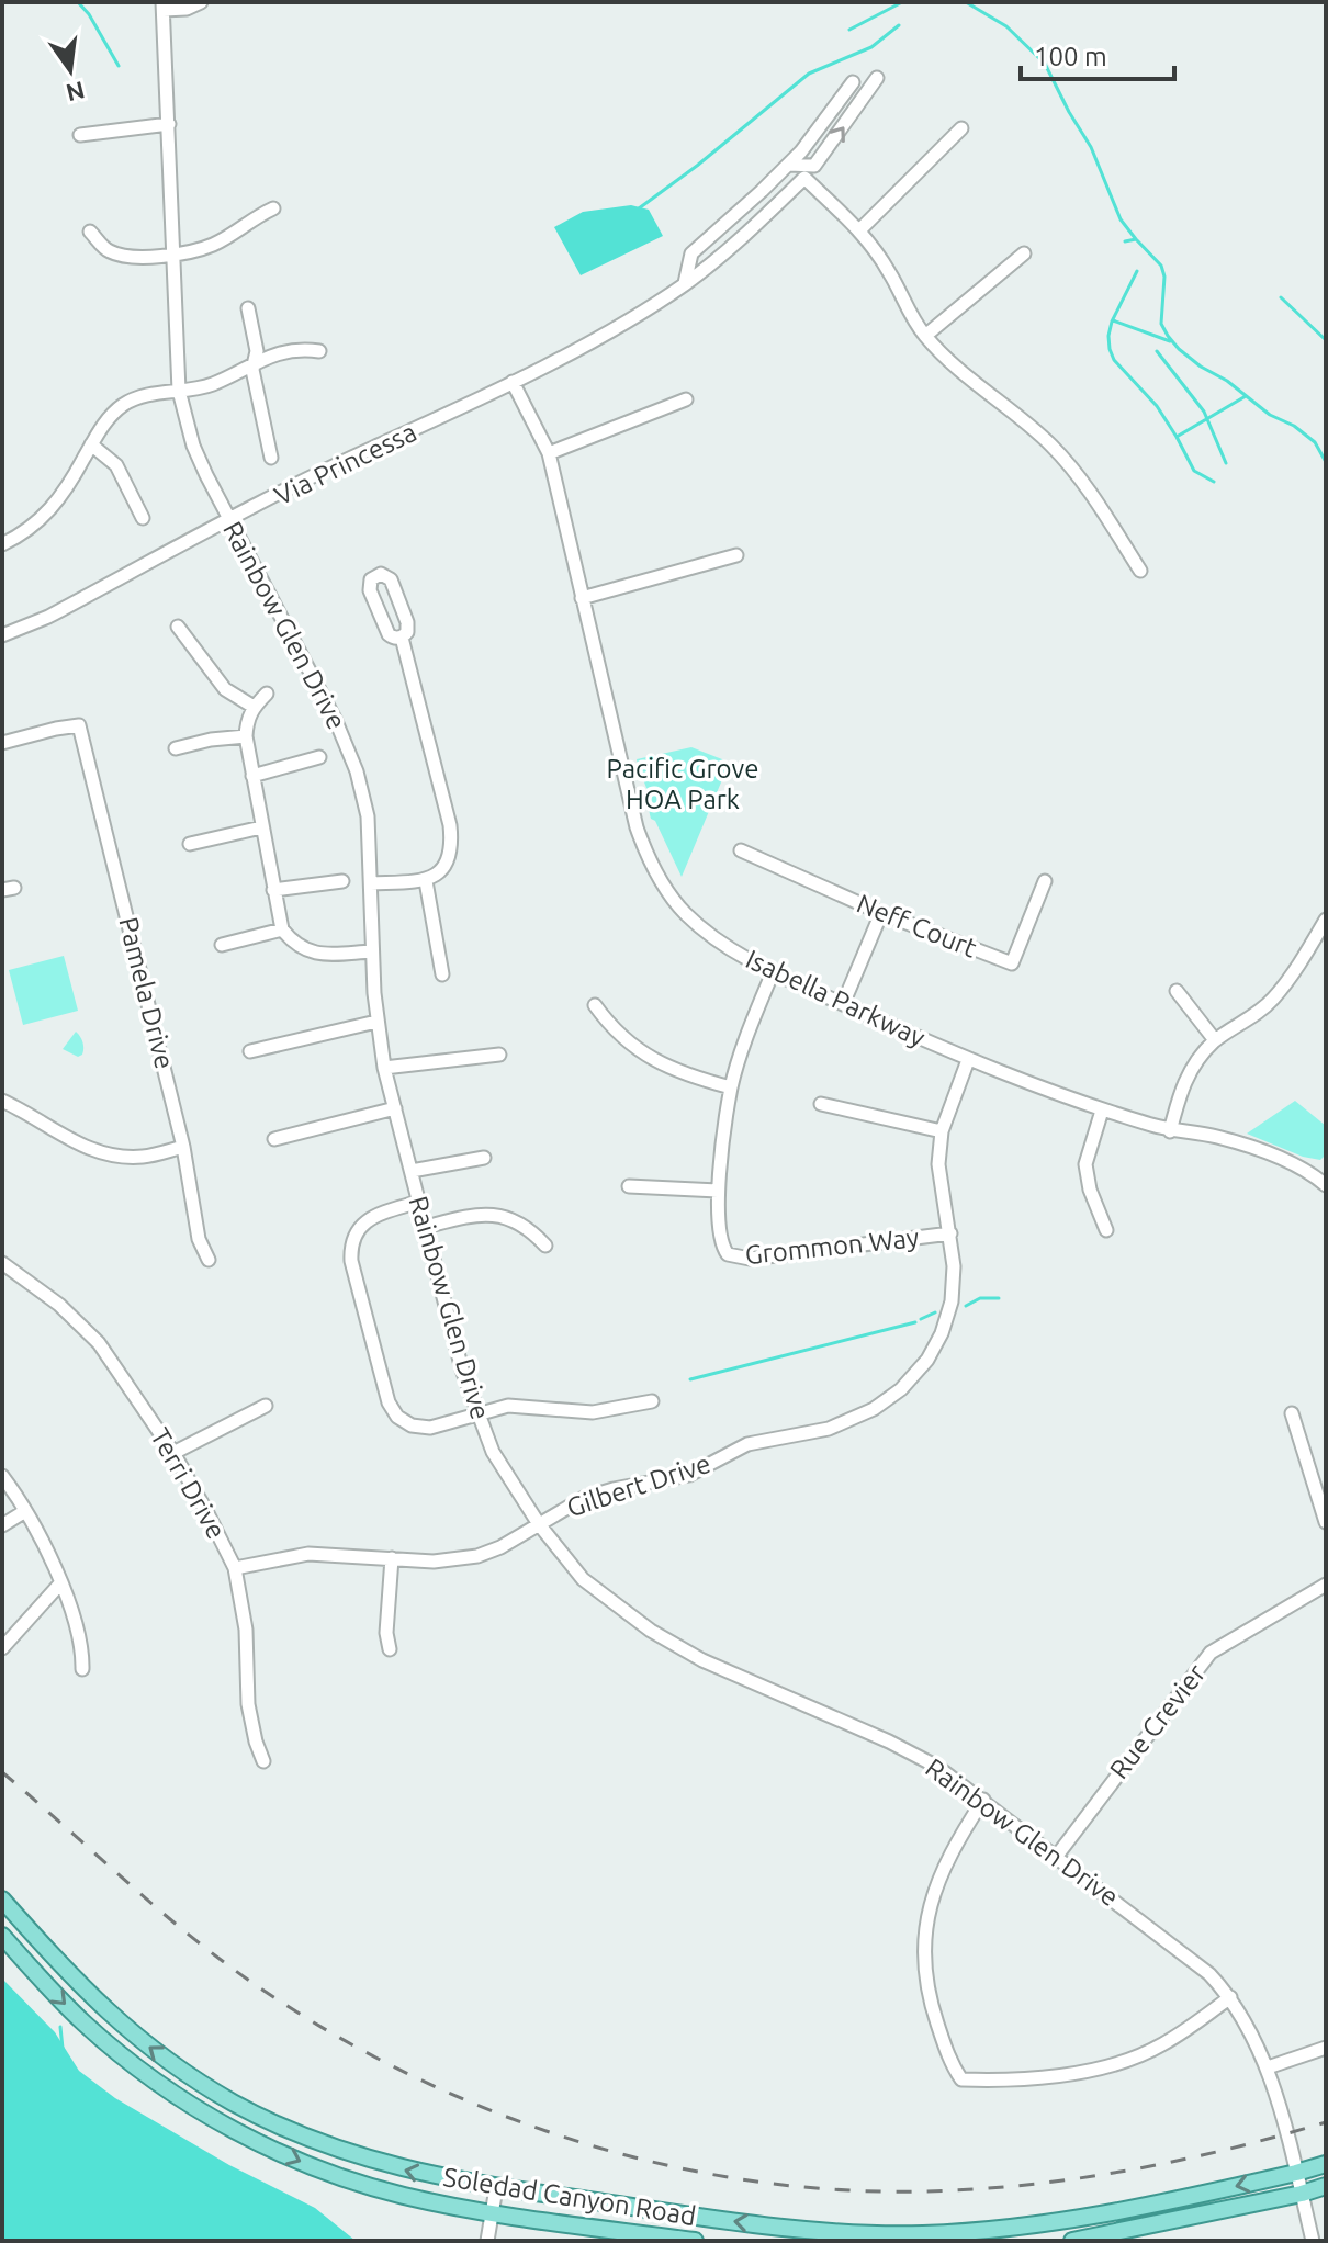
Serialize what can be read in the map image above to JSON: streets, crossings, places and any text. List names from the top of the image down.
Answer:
{
  "streets": {
    "main road": ["Soledad Canyon Road"],
    "street": [
      "Via Princessa",
      "Rainbow Glen Drive",
      "Neff Court",
      "Pamela Drive",
      "Isabella Parkway",
      "Grommon Way",
      "Terri Drive",
      "Gilbert Drive",
      "Rue Crevier"
    ]
  },
  "crossings": [
    ["Via Princessa", "Rainbow Glen Drive"],
    ["Via Princessa", "Isabella Parkway"],
    ["Rainbow Glen Drive", "Gilbert Drive"],
    ["Rainbow Glen Drive", "Rue Crevier"],
    ["Rainbow Glen Drive", "Soledad Canyon Road"],
    ["Isabella Parkway", "Grommon Way"],
    ["Isabella Parkway", "Gilbert Drive"],
    ["Grommon Way", "Gilbert Drive"],
    ["Terri Drive", "Gilbert Drive"]
  ],
  "parks": ["Pacific Grove HOA Park"],
  "scale_bar": "100 m",
  "north": "bottom"
}
